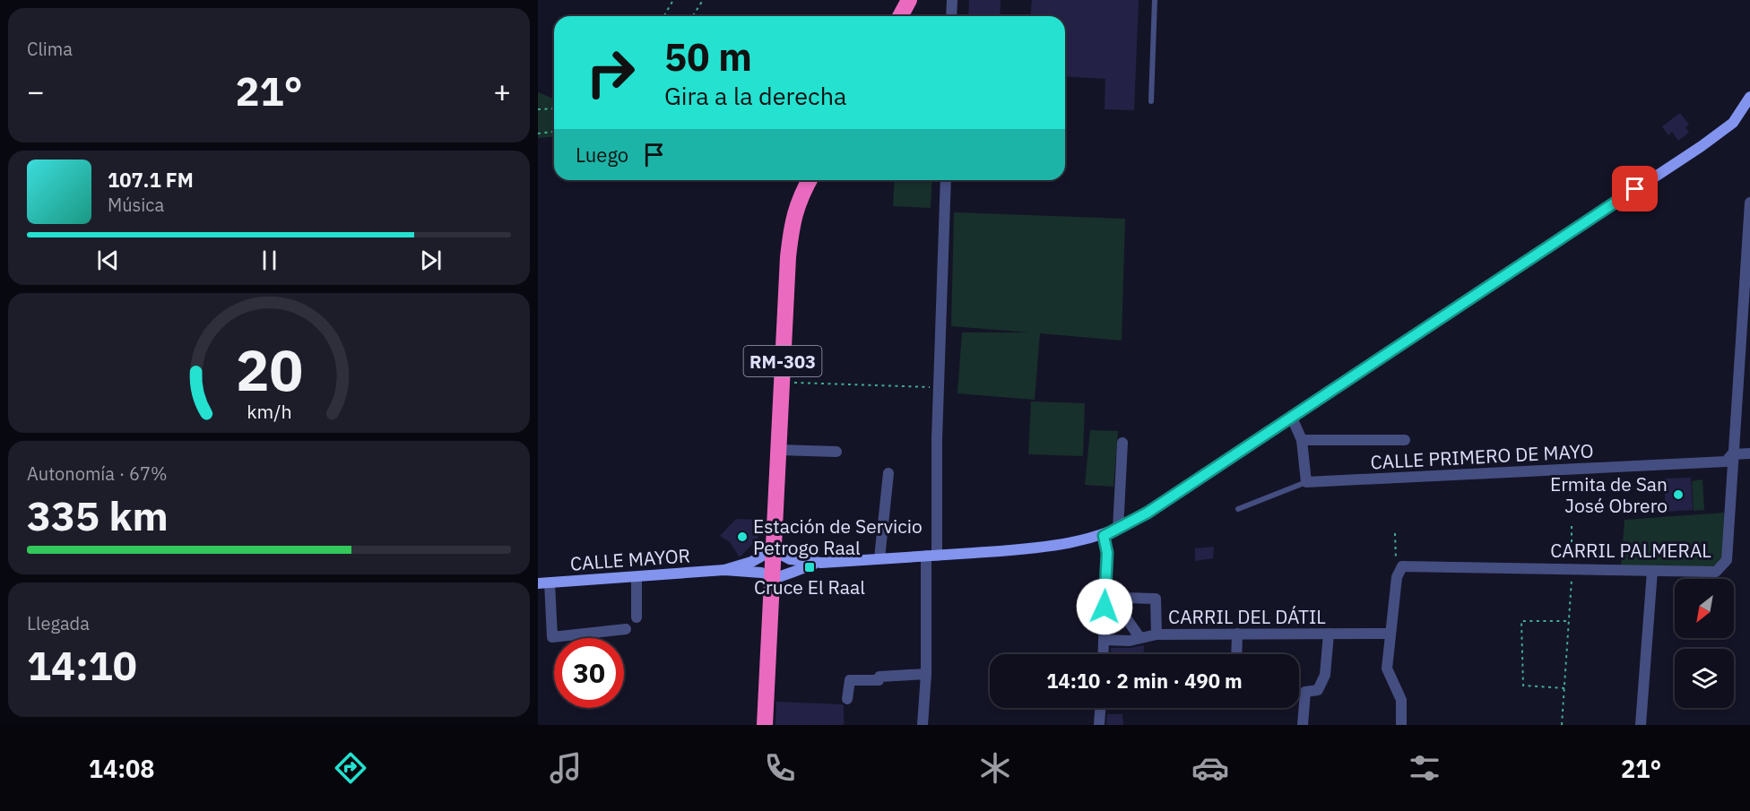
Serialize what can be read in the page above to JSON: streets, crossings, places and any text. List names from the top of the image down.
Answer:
{
  "streets": {
    "highway": ["RM-303"],
    "main road": ["CALLE MAYOR"],
    "street": ["CALLE PRIMERO DE MAYO", "CARRIL PALMERAL", "CARRIL DEL DÁTIL"]
  },
  "crossings": [
    ["RM-303", "CALLE MAYOR"],
    ["CALLE PRIMERO DE MAYO", "CARRIL PALMERAL"]
  ],
  "places": {
    "other": ["Ermita de San José Obrero", "Estación de Servicio Petrogo Raal"],
    "transit": ["Cruce El Raal"]
  },
  "north": "bottom left",
  "page": {
    "tile": [
      "Clima",
      ["Autonomía · 67%", "335 km"],
      ["Llegada", "14:10"]
    ],
    "turn": ["50 m", "Gira a la derecha"],
    "heat": ["−", "21°", "+"],
    "then": "Luego",
    "song": ["107.1 FM", "Música"],
    "limit": "30",
    "trip": "14:10 · 2 min · 490 m",
    "tabs": ["14:08", "21°"],
    "gauge": ["20", "km/h"]
  }
}
